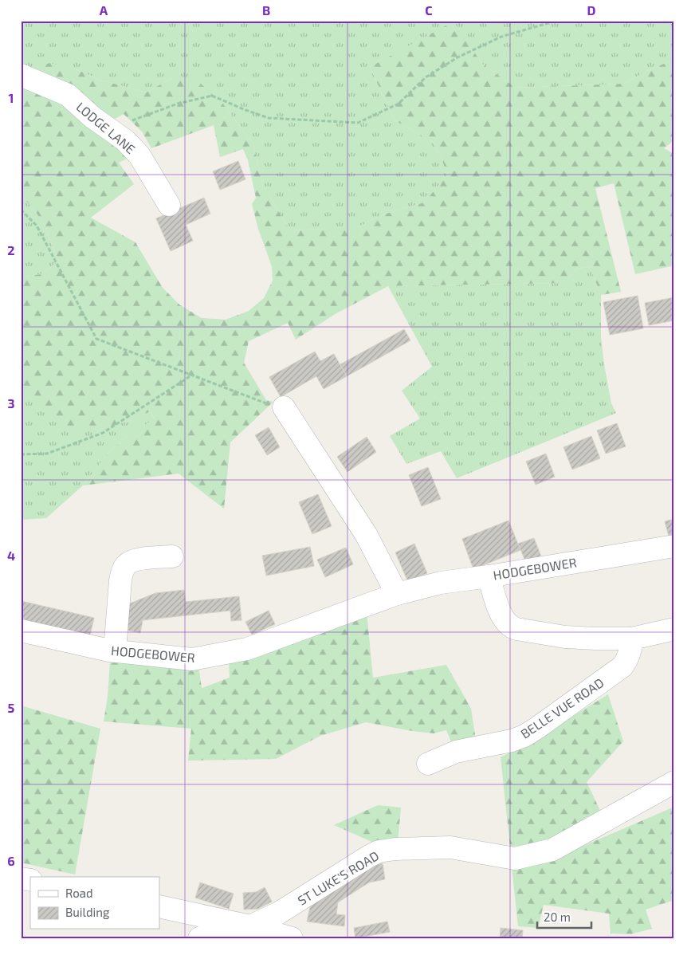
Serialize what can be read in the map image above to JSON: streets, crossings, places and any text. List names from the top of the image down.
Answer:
{
  "streets": {
    "street": [
      "LODGE LANE",
      "HODGEBOWER",
      "BELLE VUE ROAD",
      "ST LUKE'S ROAD"
    ]
  },
  "legend": ["Road", "Building"],
  "scale_bar": "20 m",
  "grid": {
    "columns": [
      "A",
      "B",
      "C",
      "D"
    ],
    "rows": [
      "1",
      "2",
      "3",
      "4",
      "5",
      "6"
    ]
  }
}
